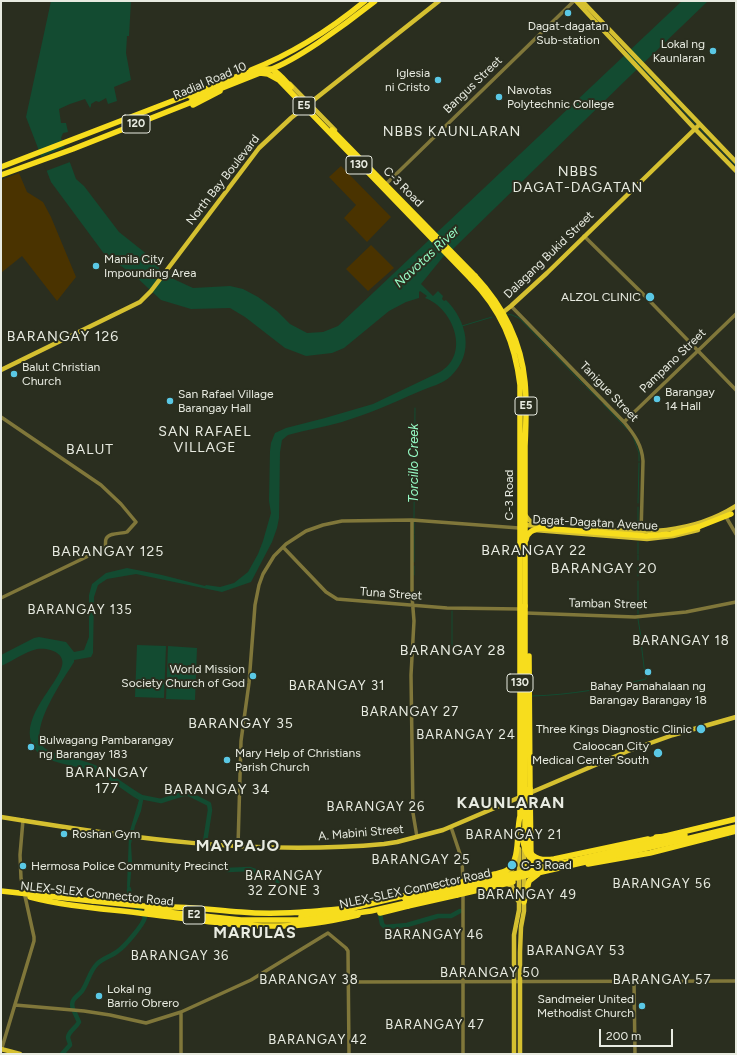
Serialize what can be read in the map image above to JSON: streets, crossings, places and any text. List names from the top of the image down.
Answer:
{
  "streets": {
    "highway": [
      "Radial Road 10",
      "E5",
      "120",
      "NLEX-SLEX Connector Road",
      "E2"
    ],
    "main road": [
      "130",
      "North Bay Boulevard",
      "C-3 Road",
      "Dalagang Bukid Street",
      "Dagat-Dagatan Avenue",
      "A. Mabini Street"
    ],
    "street": [
      "Bangus Street",
      "Pampano Street",
      "Tanigue Street",
      "Tuna Street",
      "Tamban Street"
    ]
  },
  "crossings": [
    ["Radial Road 10", "C-3 Road"],
    ["Bangus Street", "C-3 Road"],
    ["E5", "NLEX-SLEX Connector Road"],
    ["North Bay Boulevard", "C-3 Road"],
    ["C-3 Road", "Dalagang Bukid Street"],
    ["C-3 Road", "Dagat-Dagatan Avenue"],
    ["C-3 Road", "Tuna Street"],
    ["C-3 Road", "Tamban Street"],
    ["C-3 Road", "A. Mabini Street"],
    ["Dalagang Bukid Street", "Tanigue Street"],
    ["Pampano Street", "Tanigue Street"],
    ["Tanigue Street", "Dagat-Dagatan Avenue"],
    ["Dagat-Dagatan Avenue", "Tuna Street"],
    ["Dagat-Dagatan Avenue", "A. Mabini Street"]
  ],
  "districts": [
    "NBBS KAUNLARAN",
    "NBBS DAGAT-DAGATAN",
    "BARANGAY 126",
    "SAN RAFAEL VILLAGE",
    "BALUT",
    "BARANGAY 22",
    "BARANGAY 125",
    "BARANGAY 20",
    "BARANGAY 135",
    "BARANGAY 18",
    "BARANGAY 28",
    "BARANGAY 31",
    "BARANGAY 27",
    "BARANGAY 35",
    "BARANGAY 24",
    "BARANGAY 177",
    "BARANGAY 34",
    "KAUNLARAN",
    "BARANGAY 26",
    "BARANGAY 21",
    "MAYPAJO",
    "BARANGAY 25",
    "BARANGAY 32 ZONE 3",
    "BARANGAY 56",
    "BARANGAY 49",
    "MARULAS",
    "BARANGAY 46",
    "BARANGAY 53",
    "BARANGAY 36",
    "BARANGAY 50",
    "BARANGAY 38",
    "BARANGAY 57",
    "BARANGAY 47",
    "BARANGAY 42"
  ],
  "water": ["Navotas River", "Torcillo Creek"],
  "places": [
    "Dagat-dagatan Sub-station",
    "Lokal ng Kaunlaran",
    "Iglesia ni Cristo",
    "Navotas Polytechnic College",
    "Manila City Impounding Area",
    "ALZOL CLINIC",
    "Balut Christian Church",
    "Barangay 14 Hall",
    "San Rafael Village Barangay Hall",
    "Bahay Pamahalaan ng Barangay Barangay 18",
    "World Mission Society Church of God",
    "Three Kings Diagnostic Clinic",
    "Bulwagang Pambarangay ng Barangay 183",
    "Caloocan City Medical Center South",
    "Mary Help of Christians Parish Church",
    "Roshan Gym",
    "C-3 Road",
    "Hermosa Police Community Precinct",
    "Lokal ng Barrio Obrero",
    "Sandmeier United Methodist Church"
  ],
  "scale_bar": "200 m"
}
